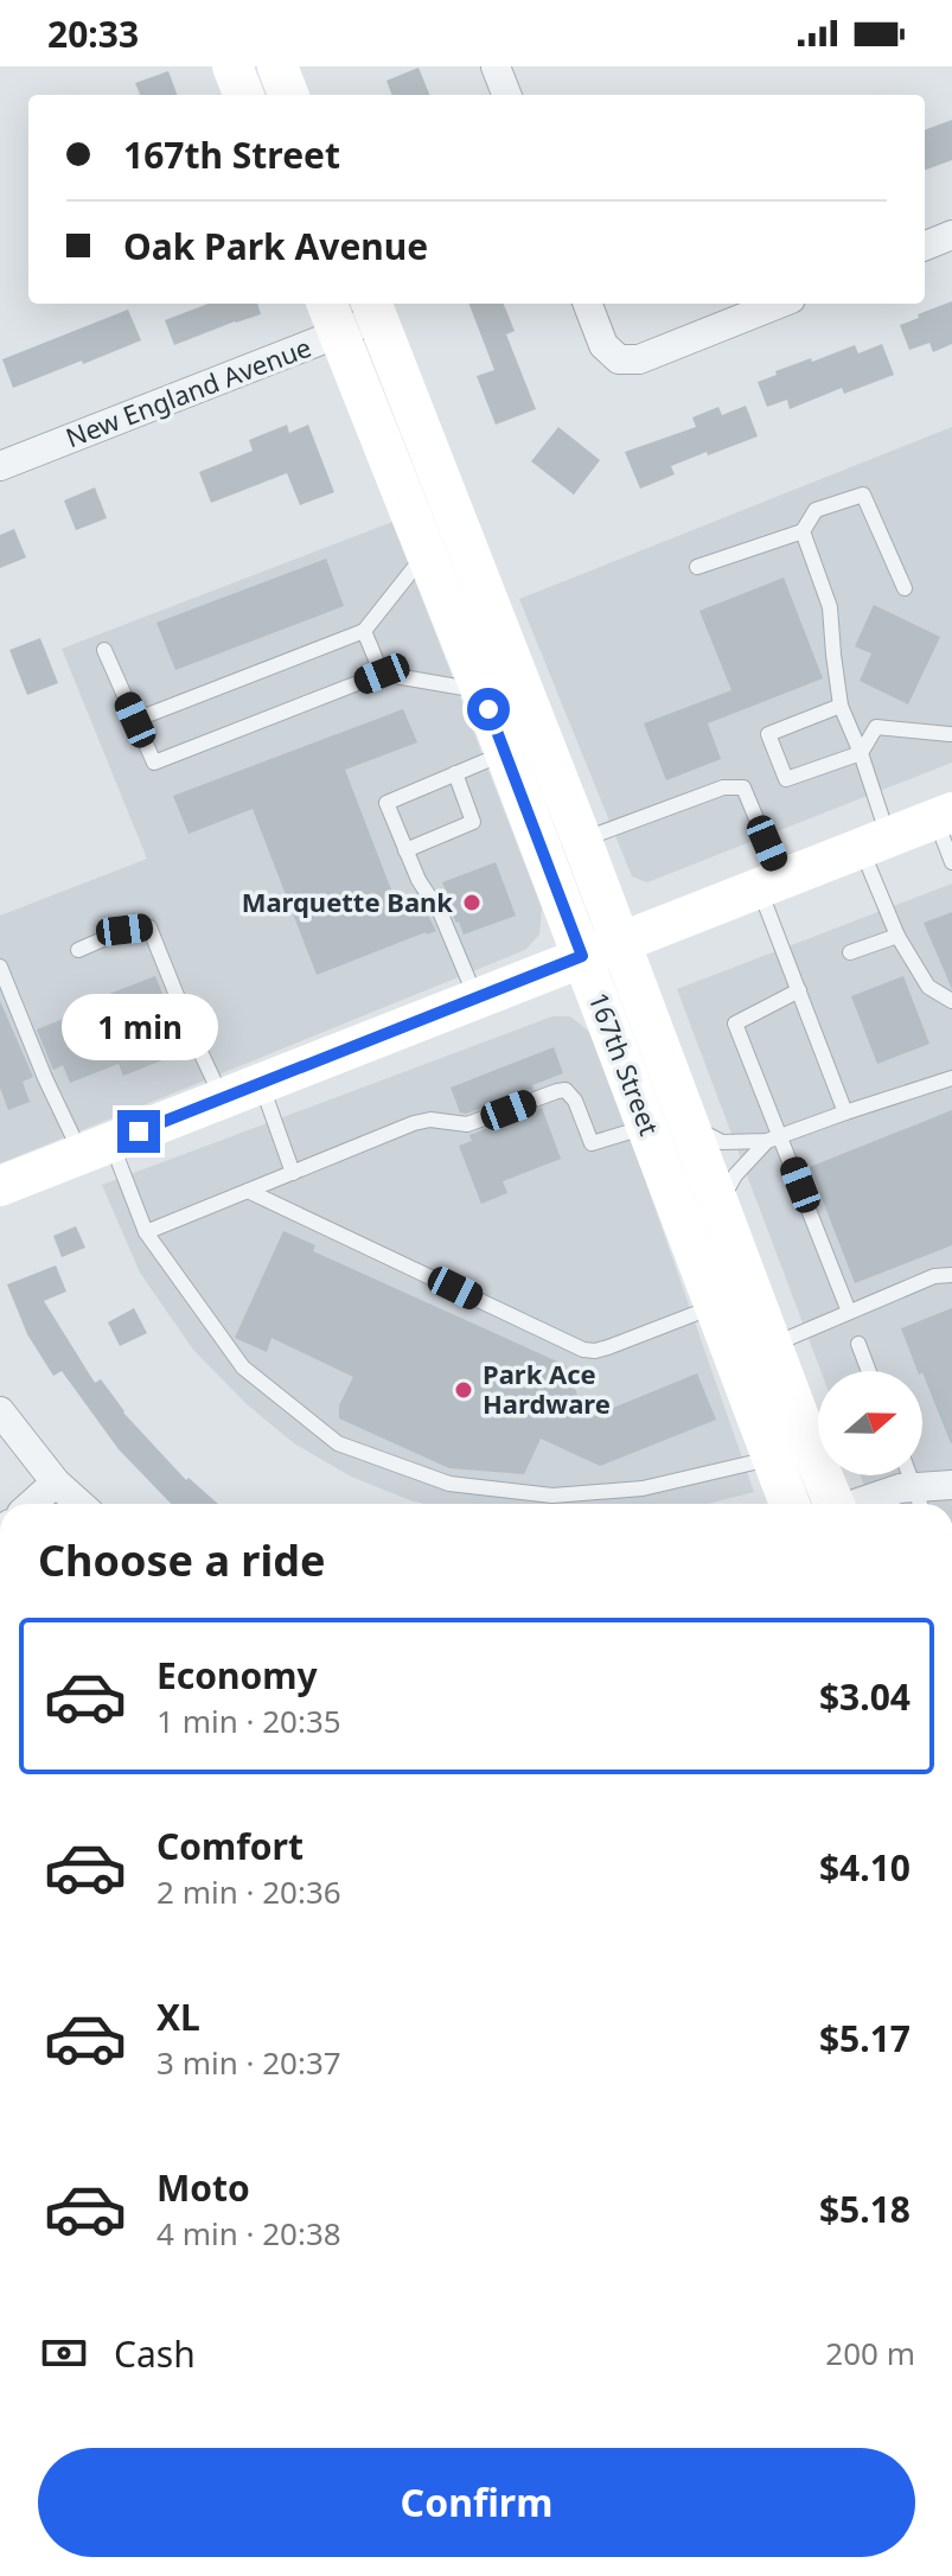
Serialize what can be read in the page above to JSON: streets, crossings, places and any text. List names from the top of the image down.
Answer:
{
  "streets": {
    "main road": ["167th Street"],
    "street": ["New England Avenue"]
  },
  "crossings": [
    ["New England Avenue", "167th Street"]
  ],
  "places": ["Marquette Bank", "Park Ace Hardware"],
  "north": "right",
  "page": {
    "status": "20:33",
    "banner": ["167th Street", "Oak Park Avenue"],
    "bubble": "1 min",
    "heading": "Choose a ride",
    "list": [
      {
        "name": "Economy",
        "note": "1 min · 20:35",
        "value": "$3.04"
      },
      {
        "name": "Comfort",
        "note": "2 min · 20:36",
        "value": "$4.10"
      },
      {
        "name": "XL",
        "note": "3 min · 20:37",
        "value": "$5.17"
      },
      {
        "name": "Moto",
        "note": "4 min · 20:38",
        "value": "$5.18"
      }
    ],
    "pay": ["Cash", "200 m"],
    "buttons": "Confirm"
  }
}
